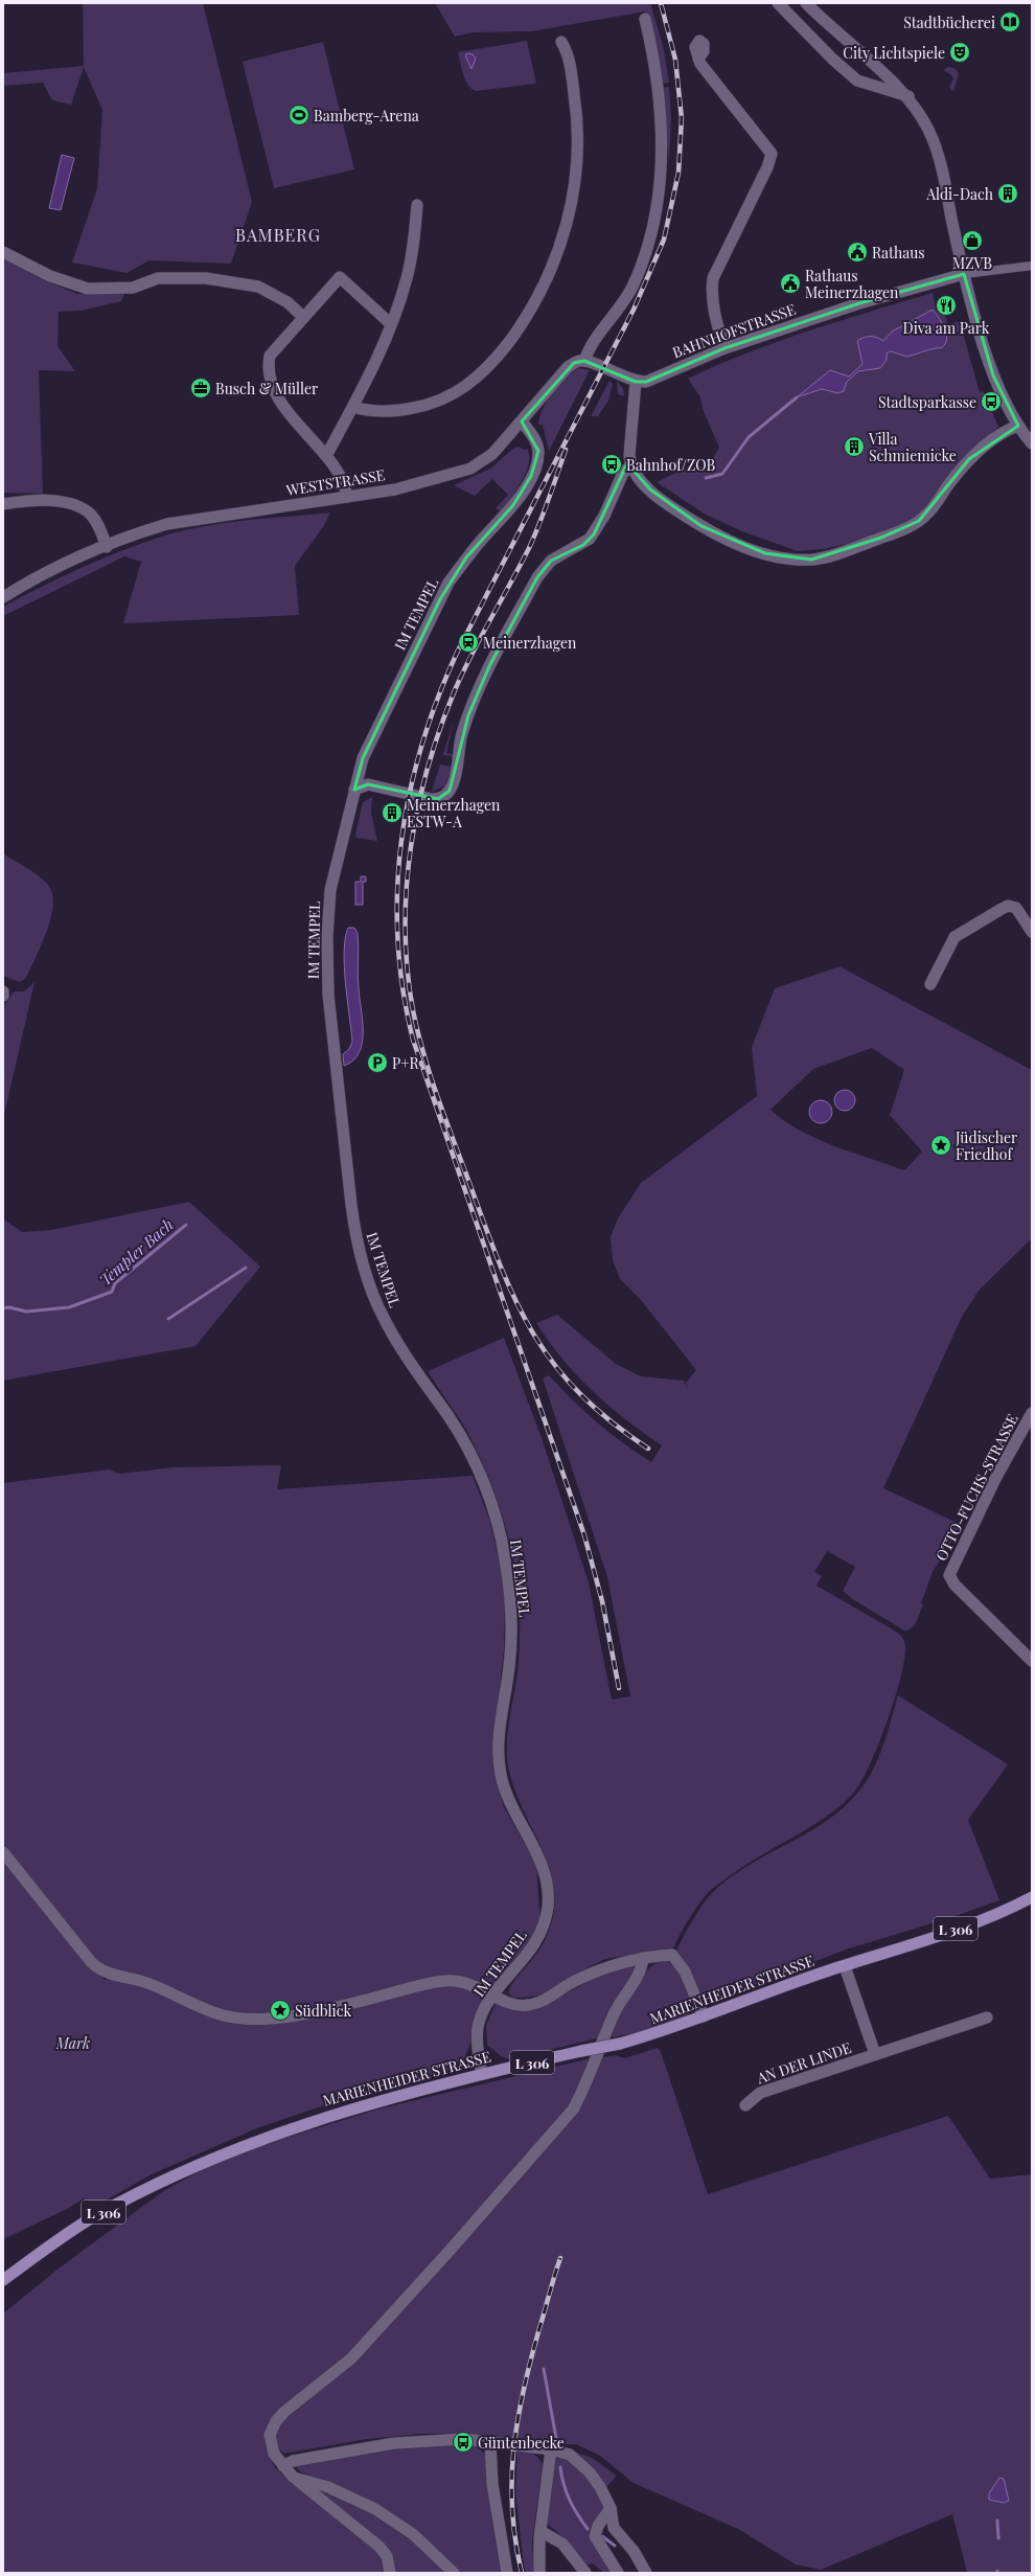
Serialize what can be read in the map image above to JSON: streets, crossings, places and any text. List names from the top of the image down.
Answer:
{
  "streets": {
    "main road": ["L 306", "MARIENHEIDER STRASSE"],
    "street": [
      "BAHNHOFSTRASSE",
      "WESTSTRASSE",
      "IM TEMPEL",
      "OTTO-FUCHS-STRASSE",
      "AN DER LINDE"
    ]
  },
  "crossings": [
    ["WESTSTRASSE", "IM TEMPEL"],
    ["IM TEMPEL", "MARIENHEIDER STRASSE"],
    ["MARIENHEIDER STRASSE", "AN DER LINDE"]
  ],
  "districts": ["BAMBERG"],
  "water": ["Templer Bach"],
  "parks": ["Mark"],
  "places": {
    "library": ["Stadtbücherei"],
    "theatre": ["City Lichtspiele"],
    "sports": ["Bamberg-Arena"],
    "building": ["Aldi-Dach", "Villa Schmiemicke", "Meinerzhagen ESTW-A"],
    "shop": ["MZVB"],
    "public building": ["Rathaus", "Rathaus Meinerzhagen"],
    "restaurant": ["Diva am Park"],
    "office": ["Busch & Müller"],
    "bus stop": ["Stadtsparkasse", "Bahnhof/ZOB", "Güntenbecke"],
    "station": ["Meinerzhagen"],
    "parking": ["P+R"],
    "place": ["Jüdischer Friedhof", "Südblick"]
  }
}
